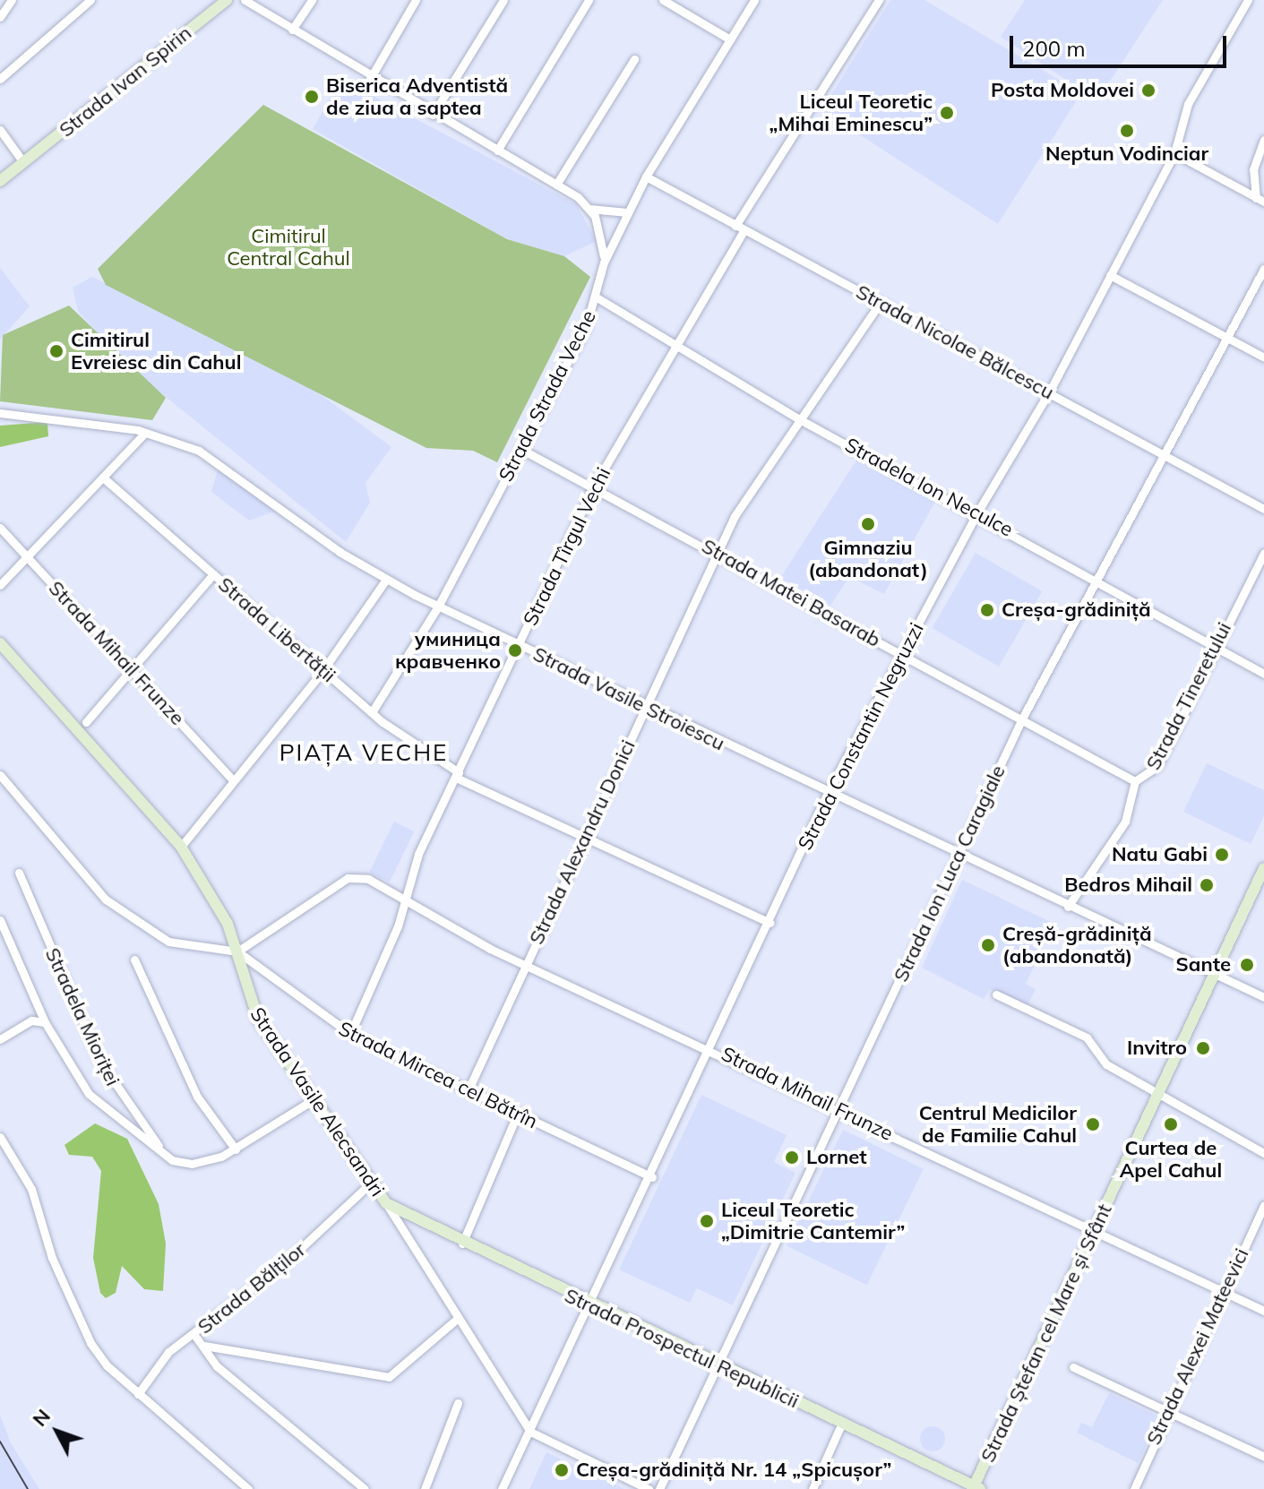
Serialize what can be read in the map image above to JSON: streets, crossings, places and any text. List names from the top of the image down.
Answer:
{
  "streets": {
    "main road": [
      "Strada Ivan Spirin",
      "Strada Vasile Alecsandri",
      "Strada Ștefan cel Mare și Sfânt",
      "Strada Prospectul Republicii"
    ],
    "street": [
      "Strada Nicolae Bălcescu",
      "Strada Strada Veche",
      "Stradela Ion Neculce",
      "Strada Tîrgul Vechi",
      "Strada Matei Basarab",
      "Strada Libertății",
      "Strada Mihail Frunze",
      "Strada Tineretului",
      "Strada Vasile Stroiescu",
      "Strada Constantin Negruzzi",
      "Strada Alexandru Donici",
      "Strada Ion Luca Caragiale",
      "Stradela Mioriței",
      "Strada Mircea cel Bătrîn",
      "Strada Bălților",
      "Strada Alexei Mateevici"
    ]
  },
  "crossings": [
    ["Strada Nicolae Bălcescu", "Strada Strada Veche"],
    ["Strada Nicolae Bălcescu", "Strada Tîrgul Vechi"],
    ["Strada Nicolae Bălcescu", "Strada Constantin Negruzzi"],
    ["Strada Nicolae Bălcescu", "Strada Alexandru Donici"],
    ["Strada Nicolae Bălcescu", "Strada Ion Luca Caragiale"],
    ["Strada Strada Veche", "Stradela Ion Neculce"],
    ["Strada Strada Veche", "Strada Matei Basarab"],
    ["Strada Strada Veche", "Strada Libertății"],
    ["Strada Strada Veche", "Strada Vasile Stroiescu"],
    ["Stradela Ion Neculce", "Strada Tîrgul Vechi"],
    ["Stradela Ion Neculce", "Strada Tineretului"],
    ["Stradela Ion Neculce", "Strada Constantin Negruzzi"],
    ["Stradela Ion Neculce", "Strada Alexandru Donici"],
    ["Stradela Ion Neculce", "Strada Ion Luca Caragiale"],
    ["Strada Tîrgul Vechi", "Strada Matei Basarab"],
    ["Strada Tîrgul Vechi", "Strada Libertății"],
    ["Strada Tîrgul Vechi", "Strada Mihail Frunze"],
    ["Strada Tîrgul Vechi", "Strada Vasile Stroiescu"],
    ["Strada Tîrgul Vechi", "Strada Mircea cel Bătrîn"],
    ["Strada Matei Basarab", "Strada Tineretului"],
    ["Strada Matei Basarab", "Strada Constantin Negruzzi"],
    ["Strada Matei Basarab", "Strada Alexandru Donici"],
    ["Strada Matei Basarab", "Strada Ion Luca Caragiale"],
    ["Strada Libertății", "Strada Constantin Negruzzi"],
    ["Strada Libertății", "Strada Alexandru Donici"],
    ["Strada Mihail Frunze", "Strada Constantin Negruzzi"],
    ["Strada Mihail Frunze", "Strada Alexandru Donici"],
    ["Strada Mihail Frunze", "Strada Ion Luca Caragiale"],
    ["Strada Mihail Frunze", "Strada Mircea cel Bătrîn"],
    ["Strada Mihail Frunze", "Strada Vasile Alecsandri"],
    ["Strada Mihail Frunze", "Strada Ștefan cel Mare și Sfânt"],
    ["Strada Mihail Frunze", "Strada Alexei Mateevici"],
    ["Strada Tineretului", "Strada Vasile Stroiescu"],
    ["Strada Vasile Stroiescu", "Strada Constantin Negruzzi"],
    ["Strada Vasile Stroiescu", "Strada Alexandru Donici"],
    ["Strada Vasile Stroiescu", "Strada Ion Luca Caragiale"],
    ["Strada Vasile Stroiescu", "Strada Ștefan cel Mare și Sfânt"],
    ["Strada Constantin Negruzzi", "Strada Mircea cel Bătrîn"],
    ["Strada Constantin Negruzzi", "Strada Vasile Alecsandri"],
    ["Strada Constantin Negruzzi", "Strada Prospectul Republicii"],
    ["Strada Alexandru Donici", "Strada Mircea cel Bătrîn"],
    ["Strada Ion Luca Caragiale", "Strada Prospectul Republicii"],
    ["Strada Mircea cel Bătrîn", "Strada Vasile Alecsandri"],
    ["Strada Vasile Alecsandri", "Strada Bălților"],
    ["Strada Vasile Alecsandri", "Strada Prospectul Republicii"],
    ["Strada Ștefan cel Mare și Sfânt", "Strada Prospectul Republicii"]
  ],
  "districts": ["PIAȚA VECHE"],
  "parks": ["Cimitirul Central Cahul"],
  "places": [
    "Posta Moldovei",
    "Biserica Adventistă de ziua a saptea",
    "Liceul Teoretic „Mihai Eminescu”",
    "Neptun Vodinciar",
    "Cimitirul Evreiesc din Cahul",
    "Gimnaziu (abandonat)",
    "Creșa-grădiniță",
    "уминица кравченко",
    "Natu Gabi",
    "Bedros Mihail",
    "Creșă-grădiniță (abandonată)",
    "Sante",
    "Invitro",
    "Centrul Medicilor de Familie Cahul",
    "Curtea de Apel Cahul",
    "Lornet",
    "Liceul Teoretic „Dimitrie Cantemir”",
    "Creșa-grădiniță Nr. 14 „Spicușor”"
  ],
  "scale_bar": "200 m",
  "north": "top left"
}
